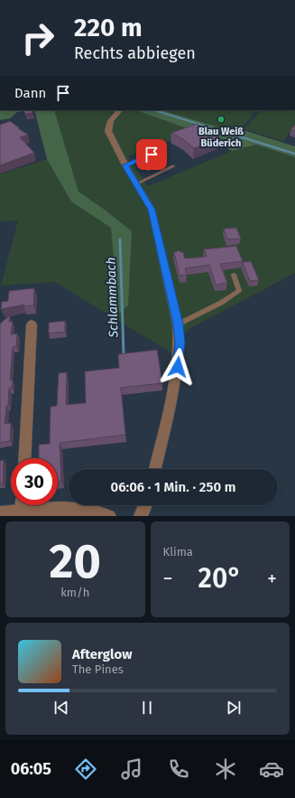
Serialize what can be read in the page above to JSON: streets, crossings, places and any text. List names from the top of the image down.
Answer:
{
  "water": ["Schlammbach"],
  "places": ["Blau Weiß Büderich"],
  "page": {
    "turn": ["220 m", "Rechts abbiegen"],
    "then": "Dann",
    "limit": "30",
    "trip": "06:06 · 1 Min. · 250 m",
    "tile": [
      ["20", "km/h"],
      "Klima"
    ],
    "heat": ["−", "20°", "+"],
    "song": ["Afterglow", "The Pines"],
    "tabs": "06:05"
  }
}
